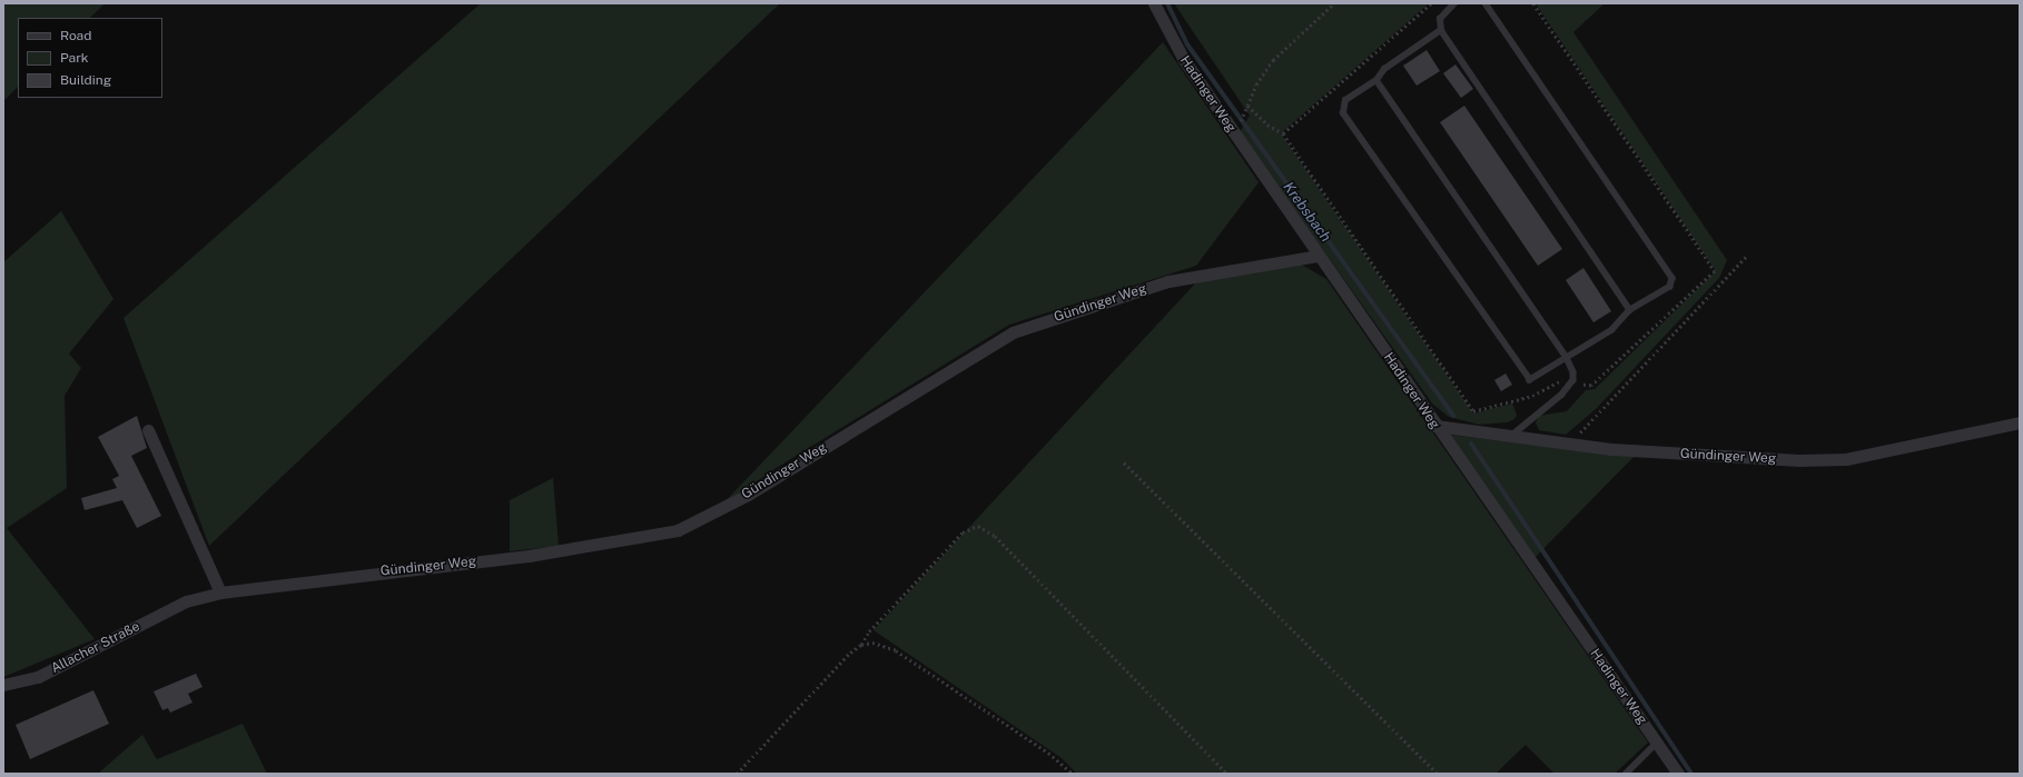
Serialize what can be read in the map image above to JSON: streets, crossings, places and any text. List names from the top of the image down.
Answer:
{
  "streets": {
    "street": ["Hadinger Weg", "Gündinger Weg", "Allacher Straße"]
  },
  "crossings": [
    ["Hadinger Weg", "Gündinger Weg"],
    ["Gündinger Weg", "Allacher Straße"]
  ],
  "water": ["Krebsbach"],
  "legend": ["Road", "Park", "Building"]
}
